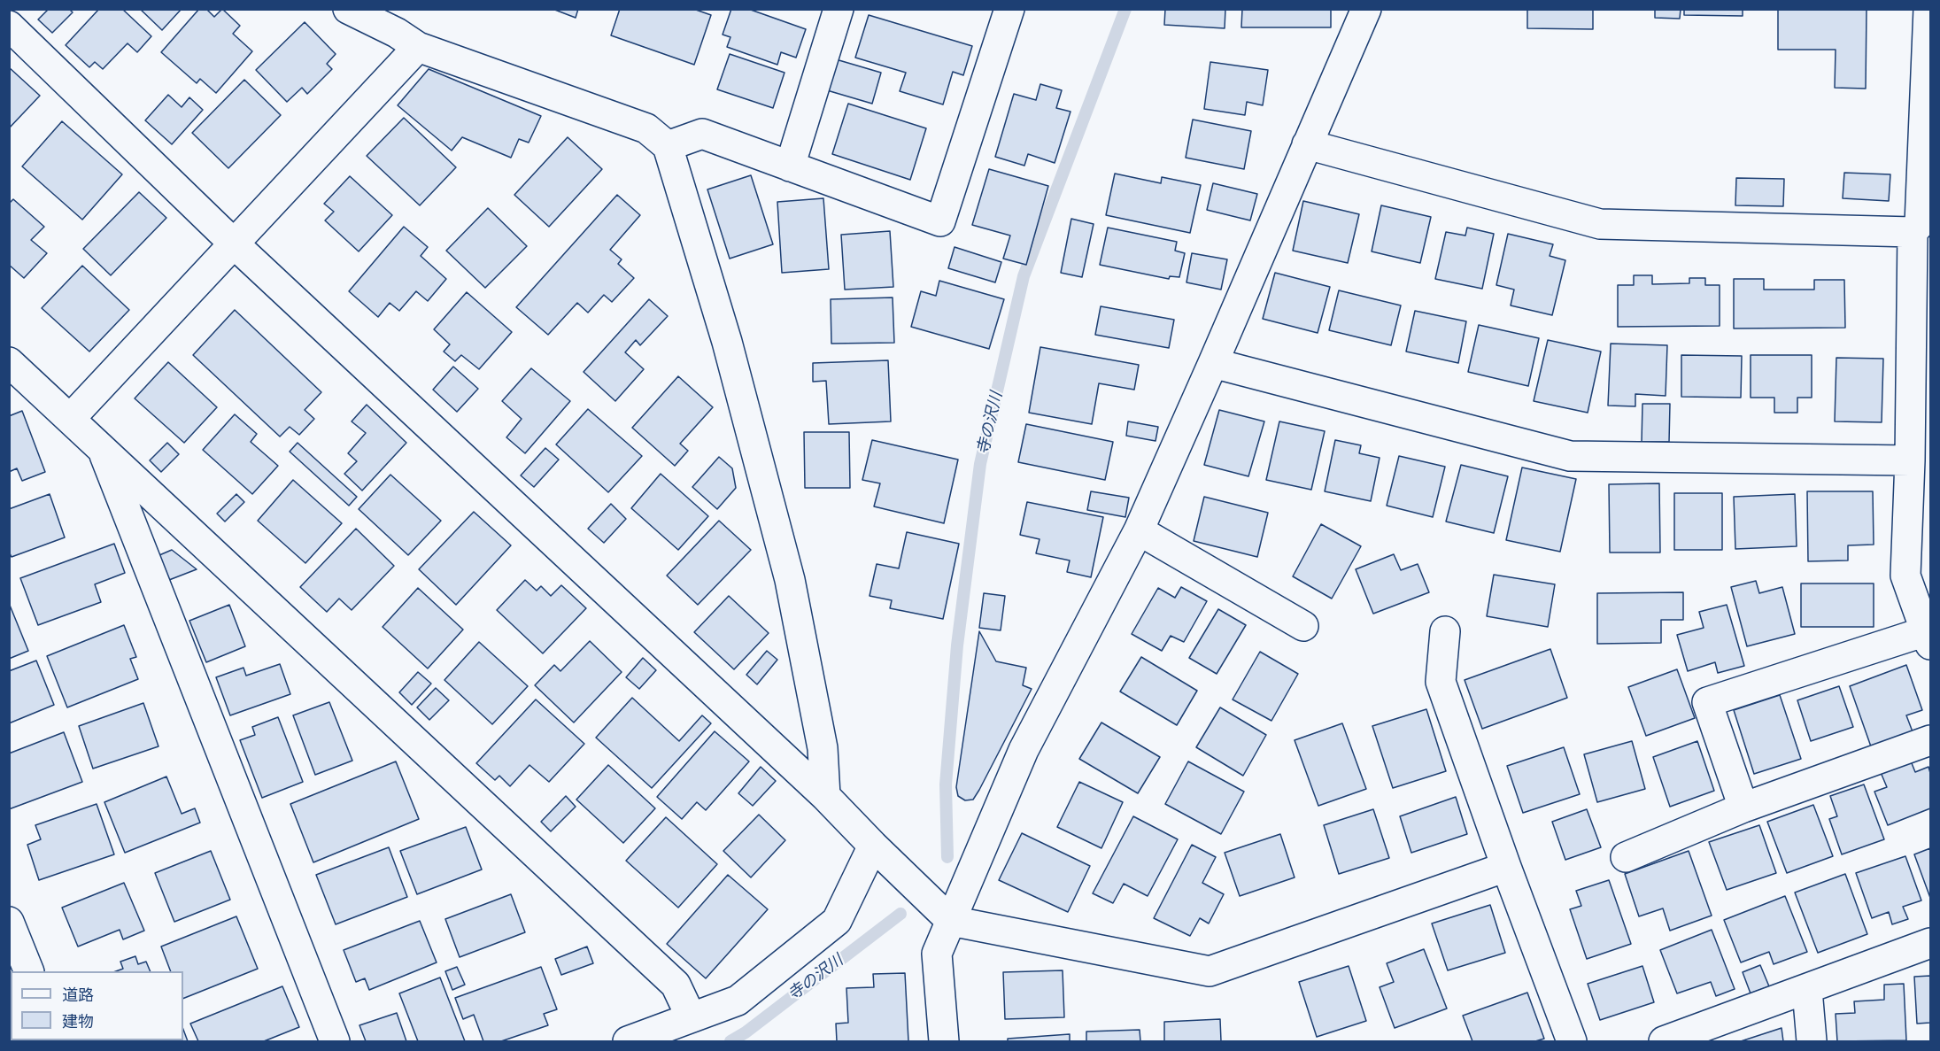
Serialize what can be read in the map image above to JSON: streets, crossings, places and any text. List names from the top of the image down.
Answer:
{
  "water": ["寺の沢川"],
  "legend": ["道路", "建物"]
}
